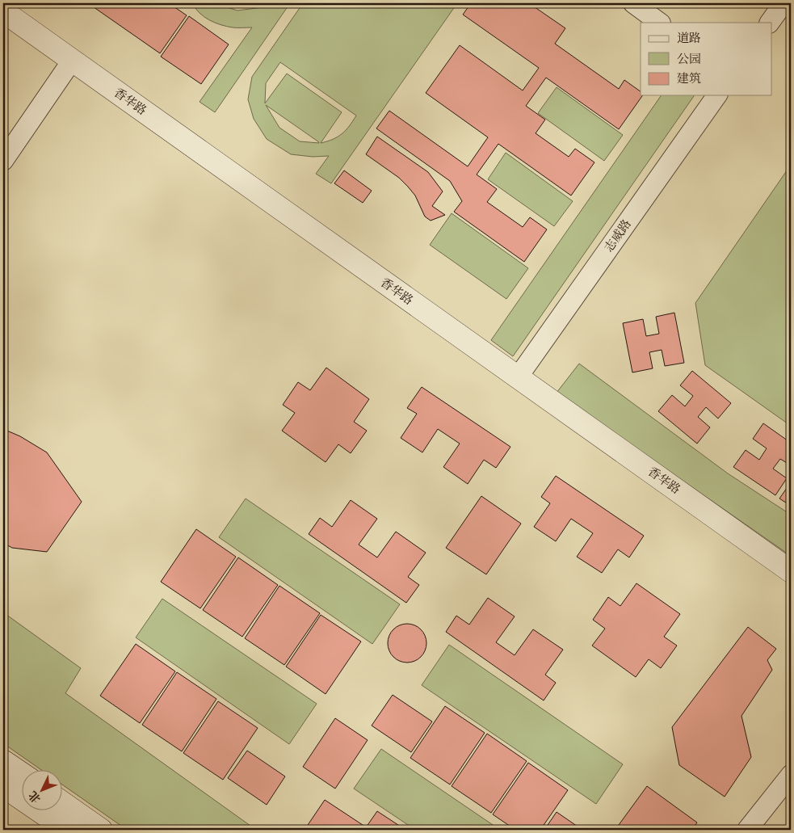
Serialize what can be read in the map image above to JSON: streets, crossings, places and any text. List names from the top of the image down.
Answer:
{
  "streets": {
    "street": ["香华路", "志威路"]
  },
  "crossings": [
    ["香华路", "志威路"]
  ],
  "legend": ["道路", "公园", "建筑"],
  "north": "bottom left"
}
